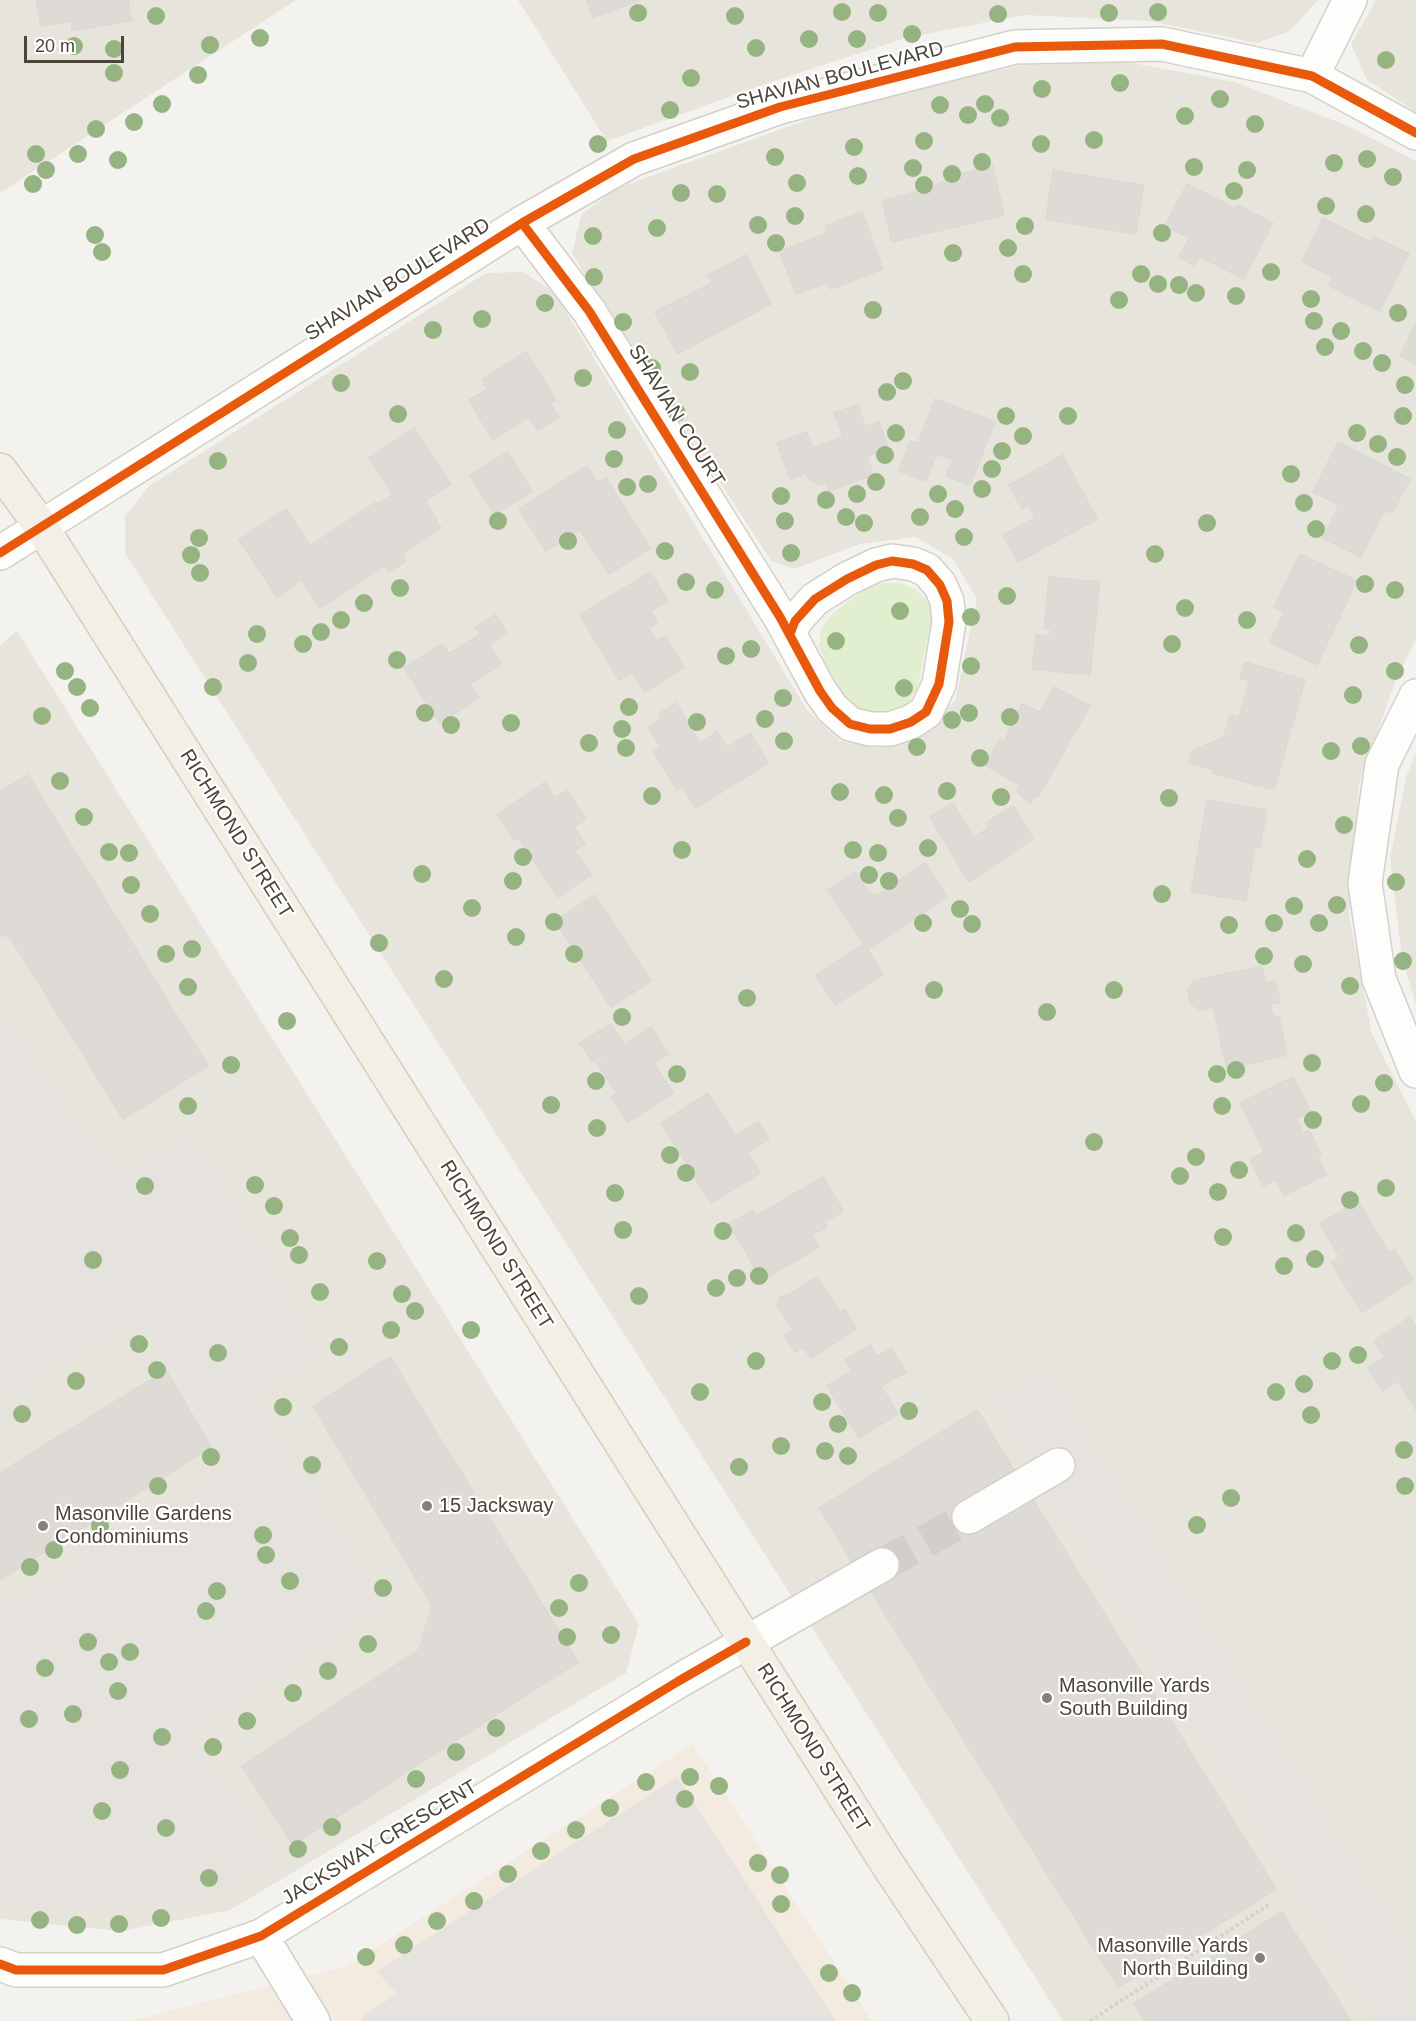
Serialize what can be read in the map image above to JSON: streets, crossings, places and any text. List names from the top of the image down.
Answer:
{
  "streets": {
    "main road": ["RICHMOND STREET"],
    "street": ["SHAVIAN BOULEVARD", "SHAVIAN COURT", "JACKSWAY CRESCENT"]
  },
  "crossings": [
    ["SHAVIAN BOULEVARD", "SHAVIAN COURT"],
    ["SHAVIAN BOULEVARD", "RICHMOND STREET"],
    ["RICHMOND STREET", "JACKSWAY CRESCENT"]
  ],
  "places": [
    "15 Jacksway",
    "Masonville Gardens Condominiums",
    "Masonville Yards South Building",
    "Masonville Yards North Building"
  ],
  "scale_bar": "20 m"
}
